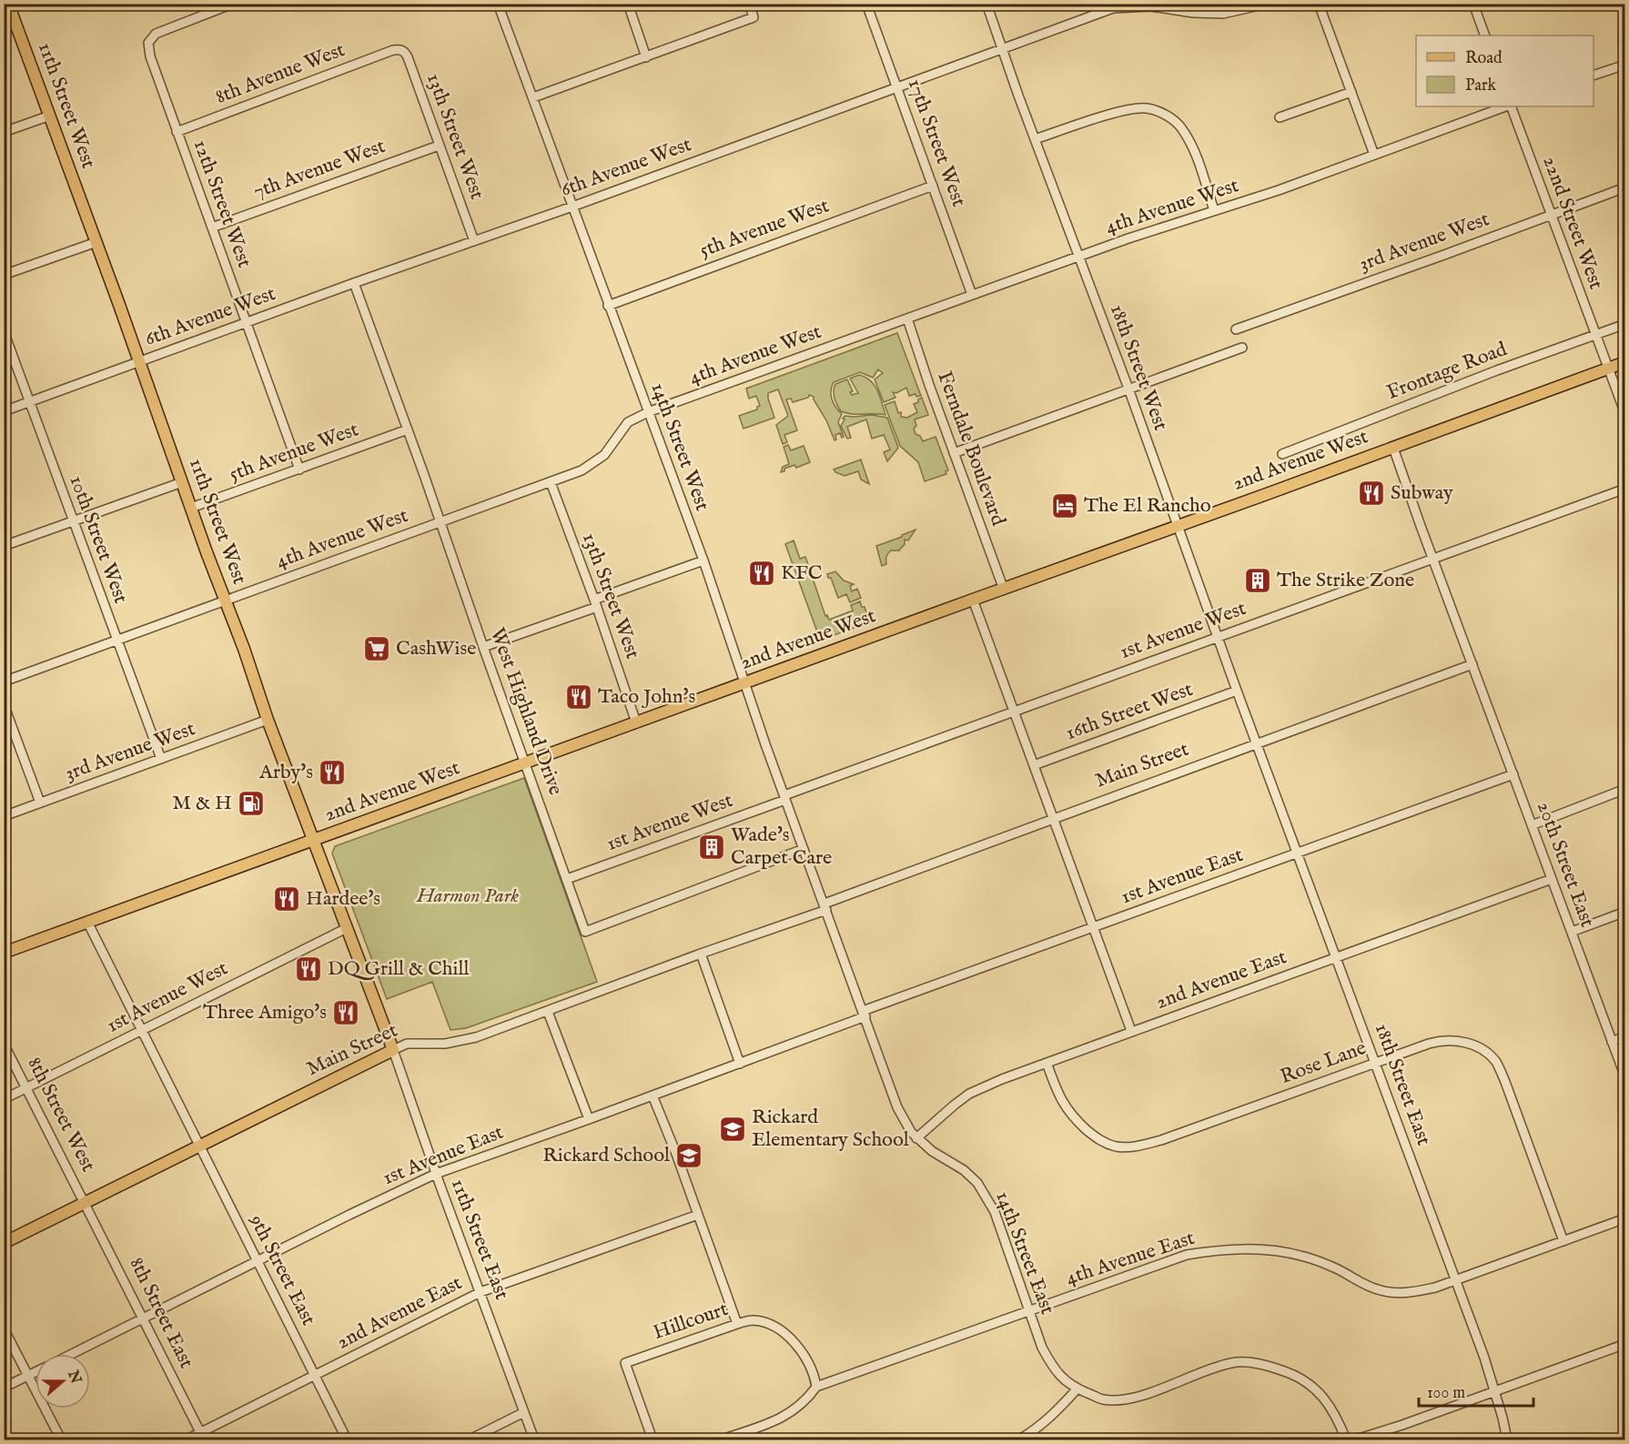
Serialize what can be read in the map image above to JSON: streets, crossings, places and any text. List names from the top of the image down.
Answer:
{
  "streets": {
    "main road": ["11th Street West", "2nd Avenue West", "Main Street"],
    "street": [
      "8th Avenue West",
      "13th Street West",
      "17th Street West",
      "6th Avenue West",
      "7th Avenue West",
      "12th Street West",
      "4th Avenue West",
      "22nd Street West",
      "5th Avenue West",
      "3rd Avenue West",
      "18th Street West",
      "Frontage Road",
      "14th Street West",
      "Ferndale Boulevard",
      "10th Street West",
      "1st Avenue West",
      "West Highland Drive",
      "16th Street West",
      "20th Street East",
      "1st Avenue East",
      "2nd Avenue East",
      "Rose Lane",
      "18th Street East",
      "8th Street West",
      "11th Street East",
      "14th Street East",
      "4th Avenue East",
      "9th Street East",
      "8th Street East",
      "Hillcourt"
    ]
  },
  "crossings": [
    ["8th Avenue West", "13th Street West"],
    ["8th Avenue West", "12th Street West"],
    ["11th Street West", "6th Avenue West"],
    ["11th Street West", "4th Avenue West"],
    ["11th Street West", "5th Avenue West"],
    ["11th Street West", "3rd Avenue West"],
    ["11th Street West", "2nd Avenue West"],
    ["11th Street West", "1st Avenue West"],
    ["11th Street West", "Main Street"],
    ["11th Street West", "11th Street East"],
    ["13th Street West", "6th Avenue West"],
    ["13th Street West", "7th Avenue West"],
    ["13th Street West", "4th Avenue West"],
    ["13th Street West", "2nd Avenue West"],
    ["17th Street West", "6th Avenue West"],
    ["17th Street West", "4th Avenue West"],
    ["17th Street West", "5th Avenue West"],
    ["6th Avenue West", "12th Street West"],
    ["6th Avenue West", "18th Street West"],
    ["6th Avenue West", "14th Street West"],
    ["6th Avenue West", "10th Street West"],
    ["6th Avenue West", "West Highland Drive"],
    ["7th Avenue West", "12th Street West"],
    ["12th Street West", "5th Avenue West"],
    ["4th Avenue West", "18th Street West"],
    ["4th Avenue West", "14th Street West"],
    ["4th Avenue West", "Ferndale Boulevard"],
    ["4th Avenue West", "10th Street West"],
    ["4th Avenue West", "West Highland Drive"],
    ["22nd Street West", "3rd Avenue West"],
    ["22nd Street West", "Frontage Road"],
    ["22nd Street West", "2nd Avenue West"],
    ["5th Avenue West", "14th Street West"],
    ["5th Avenue West", "West Highland Drive"],
    ["3rd Avenue West", "10th Street West"],
    ["18th Street West", "2nd Avenue West"],
    ["18th Street West", "1st Avenue West"],
    ["18th Street West", "16th Street West"],
    ["18th Street West", "Main Street"],
    ["18th Street West", "18th Street East"],
    ["14th Street West", "2nd Avenue West"],
    ["14th Street West", "1st Avenue West"],
    ["14th Street West", "West Highland Drive"],
    ["14th Street West", "Main Street"],
    ["14th Street West", "14th Street East"],
    ["Ferndale Boulevard", "2nd Avenue West"],
    ["2nd Avenue West", "West Highland Drive"],
    ["2nd Avenue West", "20th Street East"],
    ["2nd Avenue West", "9th Street East"],
    ["1st Avenue West", "West Highland Drive"],
    ["1st Avenue West", "20th Street East"],
    ["1st Avenue West", "8th Street West"],
    ["1st Avenue West", "9th Street East"],
    ["Main Street", "20th Street East"],
    ["Main Street", "18th Street East"],
    ["Main Street", "8th Street West"],
    ["Main Street", "11th Street East"],
    ["Main Street", "14th Street East"],
    ["Main Street", "9th Street East"],
    ["Main Street", "8th Street East"],
    ["20th Street East", "1st Avenue East"],
    ["20th Street East", "2nd Avenue East"],
    ["1st Avenue East", "18th Street East"],
    ["1st Avenue East", "11th Street East"],
    ["1st Avenue East", "14th Street East"],
    ["1st Avenue East", "9th Street East"],
    ["1st Avenue East", "8th Street East"],
    ["2nd Avenue East", "Rose Lane"],
    ["2nd Avenue East", "18th Street East"],
    ["2nd Avenue East", "11th Street East"],
    ["2nd Avenue East", "14th Street East"],
    ["2nd Avenue East", "9th Street East"],
    ["2nd Avenue East", "8th Street East"],
    ["Rose Lane", "18th Street East"],
    ["Rose Lane", "4th Avenue East"],
    ["18th Street East", "4th Avenue East"],
    ["8th Street West", "8th Street East"],
    ["14th Street East", "4th Avenue East"],
    ["4th Avenue East", "Hillcourt"]
  ],
  "parks": ["Harmon Park"],
  "places": {
    "restaurant": [
      "Subway",
      "KFC",
      "Taco John's",
      "Arby's",
      "Hardee's",
      "DQ Grill & Chill",
      "Three Amigo's"
    ],
    "hotel": ["The El Rancho"],
    "building": ["The Strike Zone", "Wade's Carpet Care"],
    "supermarket": ["CashWise"],
    "fuel station": ["M & H"],
    "school or university": ["Rickard Elementary School", "Rickard School"]
  },
  "legend": ["Road", "Park"],
  "scale_bar": "100 m",
  "north": "right"
}
